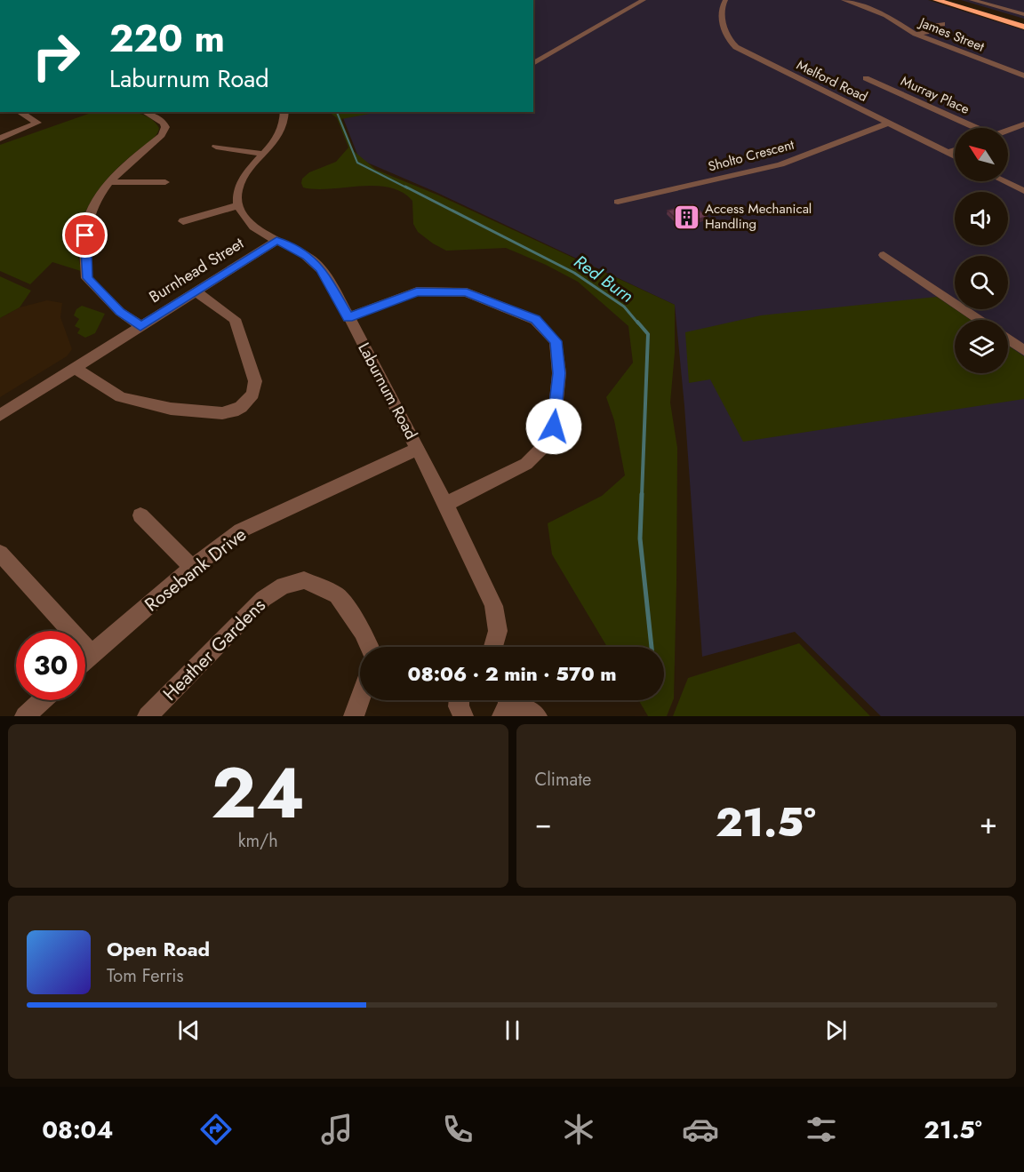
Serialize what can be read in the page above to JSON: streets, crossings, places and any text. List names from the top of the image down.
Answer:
{
  "streets": {
    "street": [
      "James Street",
      "Melford Road",
      "Murray Place",
      "Sholto Crescent",
      "Burnhead Street",
      "Laburnum Road",
      "Rosebank Drive",
      "Heather Gardens"
    ]
  },
  "crossings": [
    ["Melford Road", "Sholto Crescent"],
    ["Burnhead Street", "Laburnum Road"],
    ["Laburnum Road", "Rosebank Drive"]
  ],
  "water": ["Red Burn"],
  "places": {
    "building": ["Access Mechanical Handling"]
  },
  "north": "top left",
  "page": {
    "turn": ["220 m", "Laburnum Road"],
    "limit": "30",
    "trip": "08:06 · 2 min · 570 m",
    "tile": [
      ["24", "km/h"],
      "Climate"
    ],
    "heat": ["−", "21.5°", "+"],
    "song": ["Open Road", "Tom Ferris"],
    "tabs": ["08:04", "21.5°"]
  }
}
